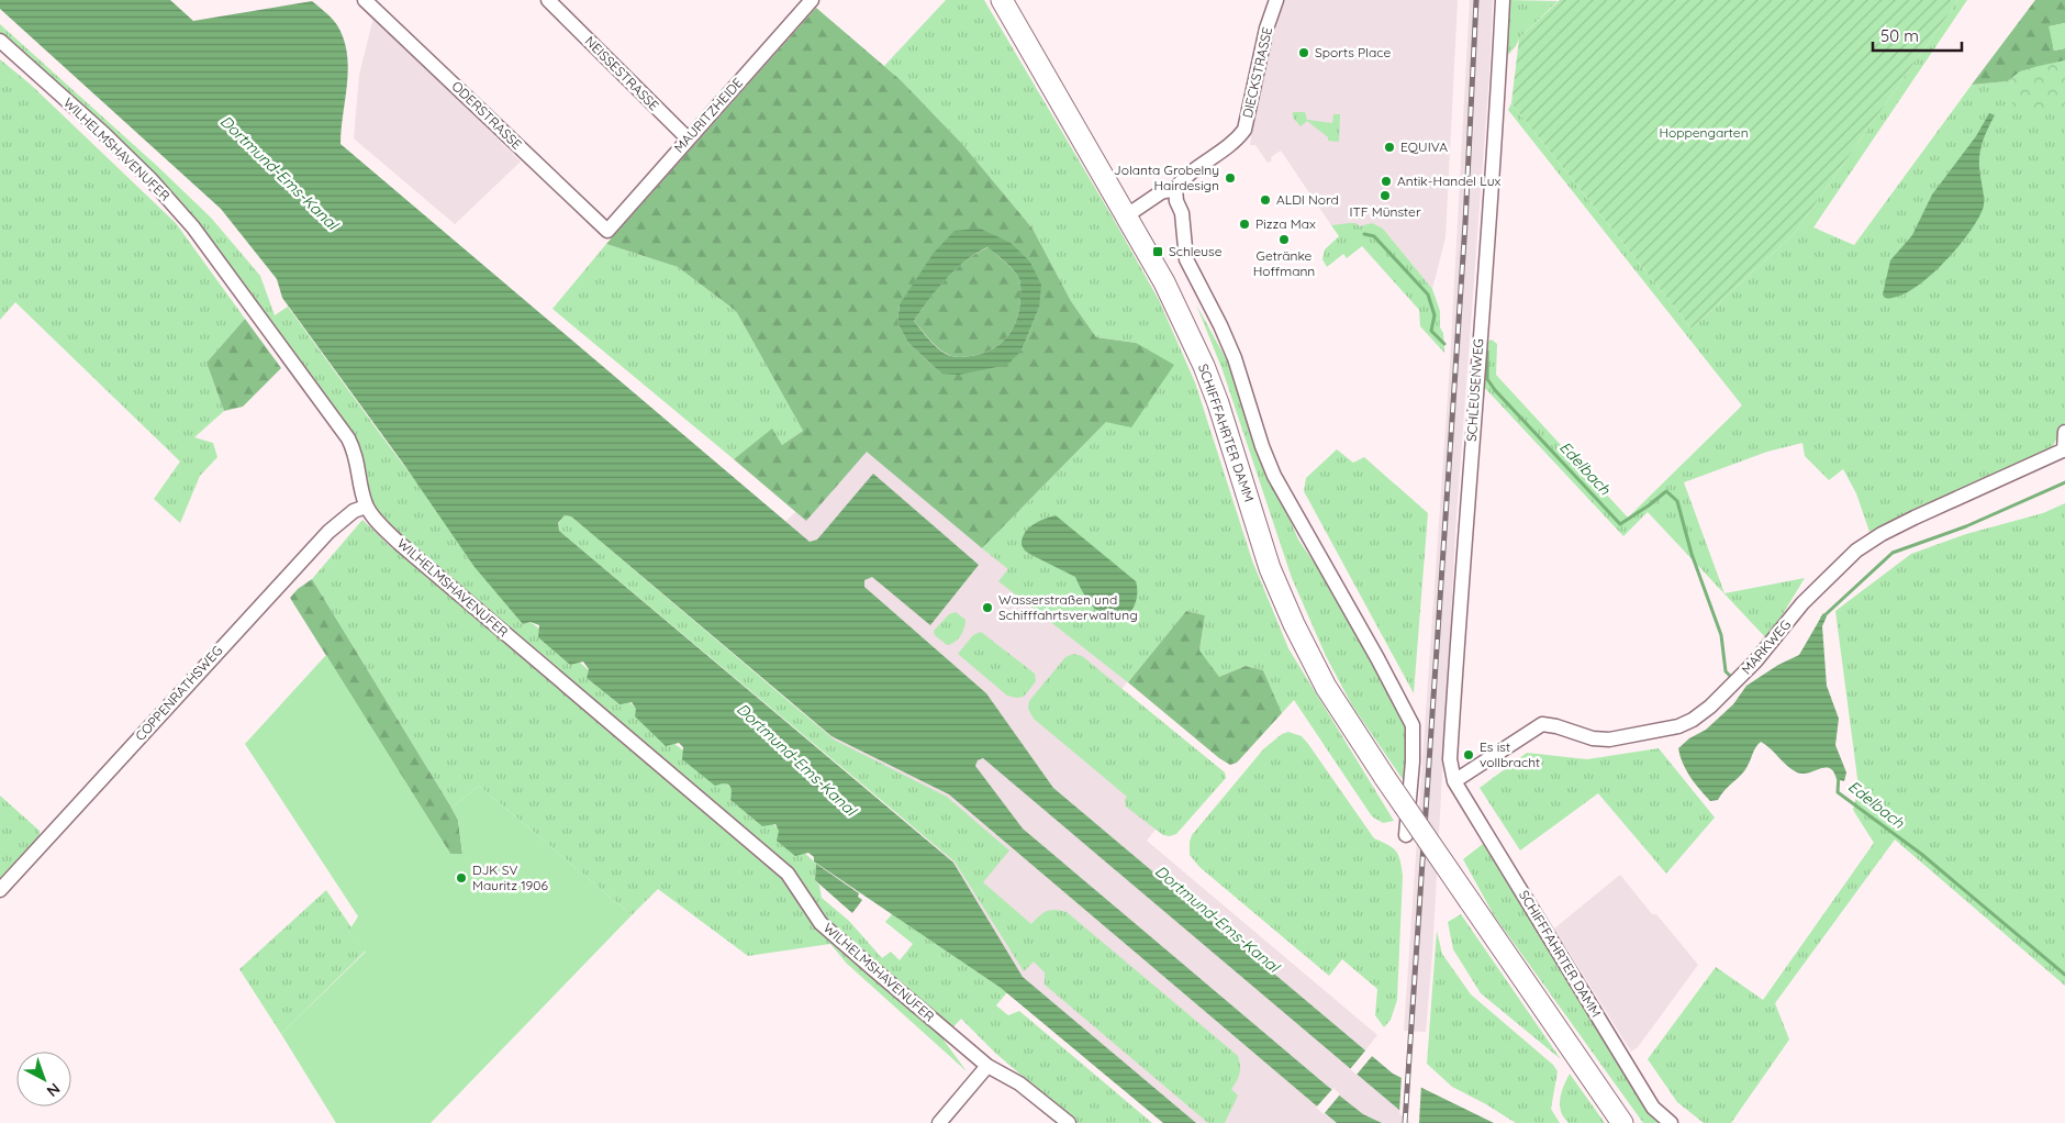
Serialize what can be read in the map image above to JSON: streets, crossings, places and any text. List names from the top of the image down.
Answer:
{
  "streets": {
    "main road": ["SCHIFFFAHRTER DAMM"],
    "street": [
      "DIECKSTRASSE",
      "NEISSESTRASSE",
      "ODERSTRASSE",
      "MAURITZHEIDE",
      "WILHELMSHAVENUFER",
      "SCHLEUSENWEG",
      "MARKWEG",
      "COPPENRATHSWEG"
    ]
  },
  "crossings": [
    ["DIECKSTRASSE", "SCHIFFFAHRTER DAMM"],
    ["NEISSESTRASSE", "MAURITZHEIDE"],
    ["ODERSTRASSE", "MAURITZHEIDE"],
    ["WILHELMSHAVENUFER", "COPPENRATHSWEG"],
    ["SCHLEUSENWEG", "SCHIFFFAHRTER DAMM"],
    ["SCHLEUSENWEG", "MARKWEG"],
    ["SCHIFFFAHRTER DAMM", "MARKWEG"]
  ],
  "water": ["Dortmund-Ems-Kanal", "Edelbach"],
  "parks": ["Hoppengarten"],
  "places": {
    "other": [
      "Sports Place",
      "EQUIVA",
      "Jolanta Grobelny Hairdesign",
      "Antik-Handel Lux",
      "ITF Münster",
      "ALDI Nord",
      "Pizza Max",
      "Getränke Hoffmann",
      "Wasserstraßen und Schifffahrtsverwaltung",
      "Es ist vollbracht",
      "DJK SV Mauritz 1906"
    ],
    "transit": ["Schleuse"]
  },
  "scale_bar": "50 m",
  "north": "bottom right"
}
